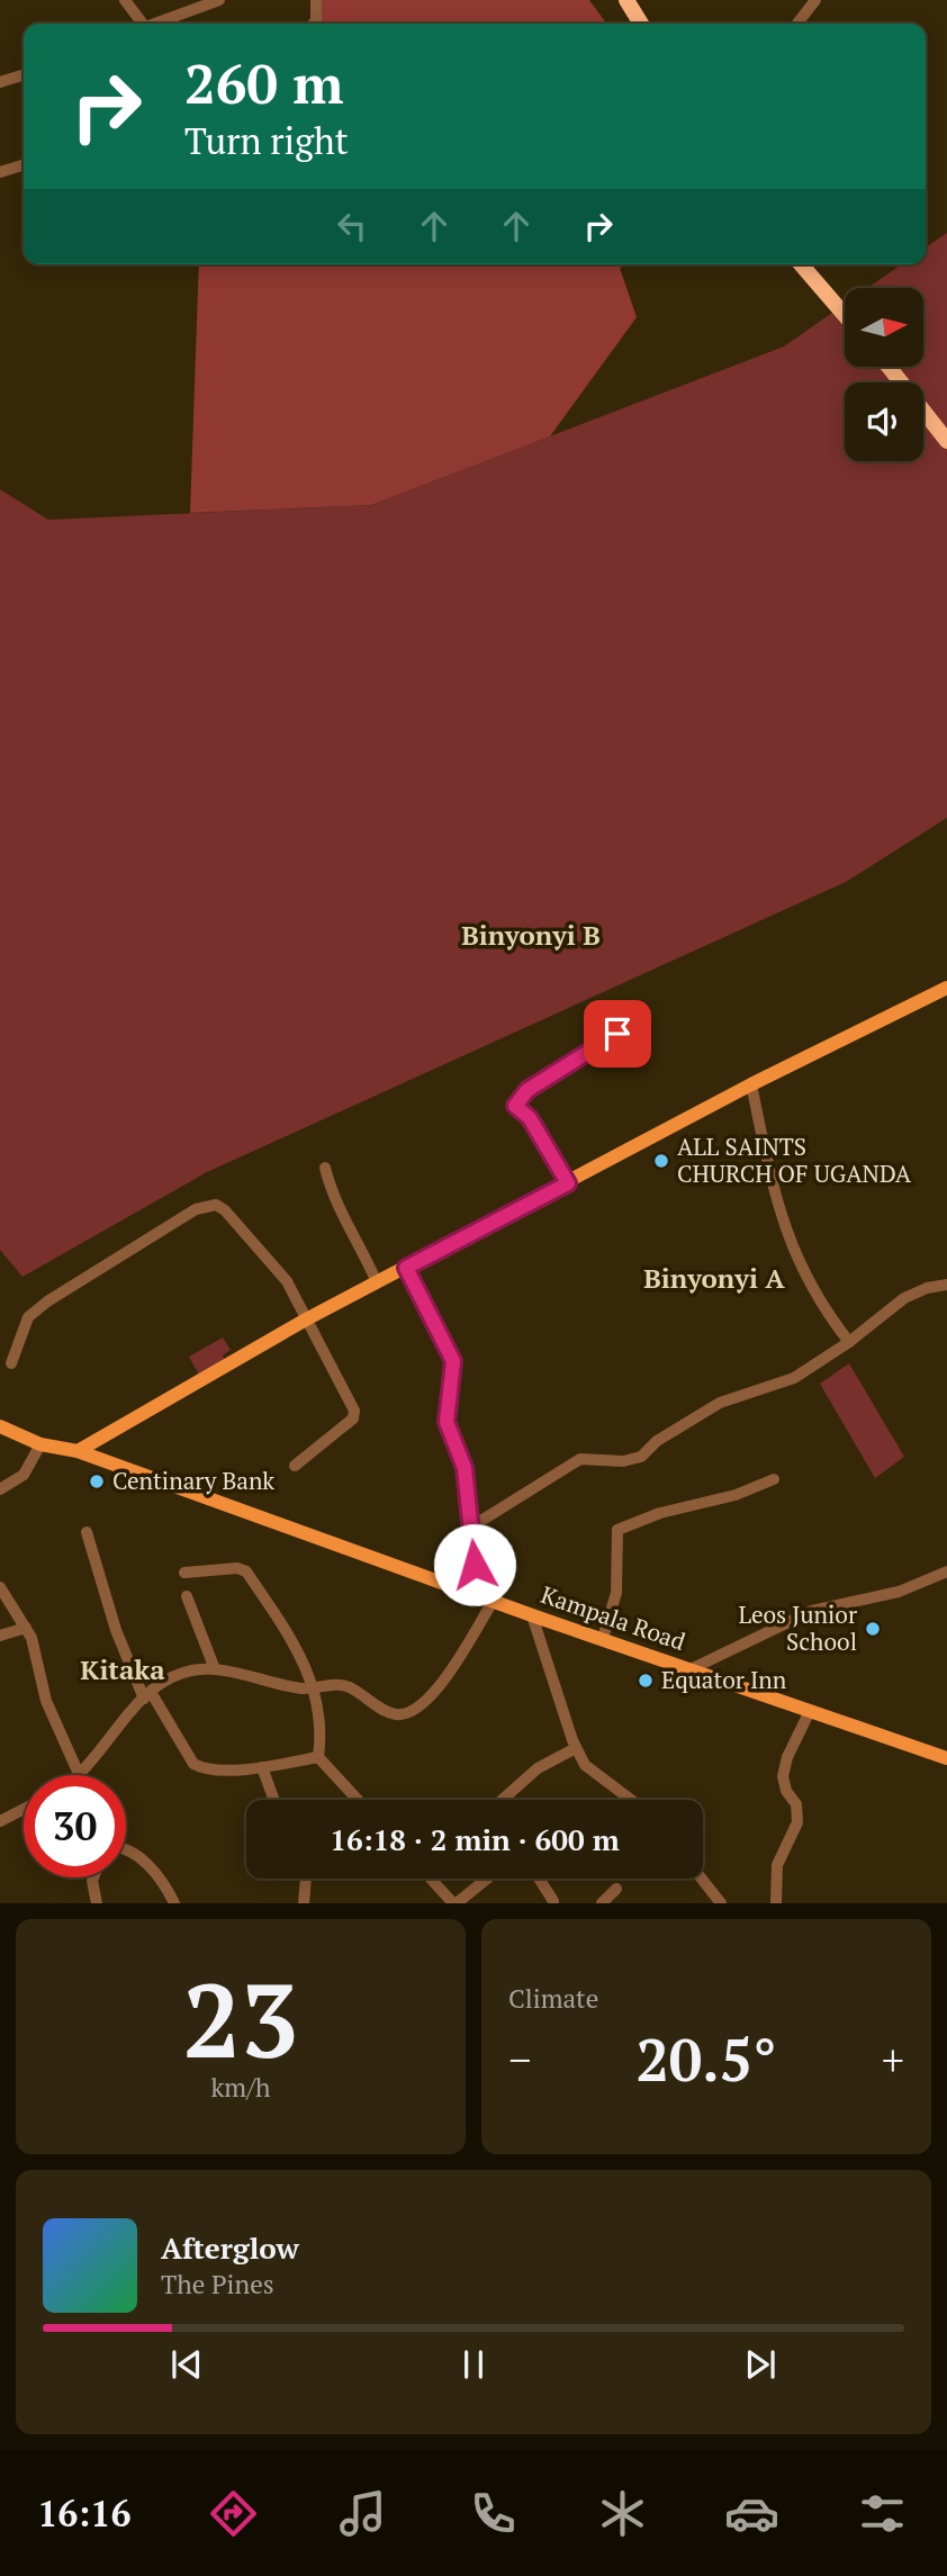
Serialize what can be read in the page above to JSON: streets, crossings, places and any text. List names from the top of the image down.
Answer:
{
  "streets": {
    "main road": ["Kampala Road"]
  },
  "districts": ["Binyonyi B", "Binyonyi A", "Kitaka"],
  "places": [
    "ALL SAINTS CHURCH OF UGANDA",
    "Centinary Bank",
    "Leos Junior School",
    "Equator Inn"
  ],
  "north": "right",
  "page": {
    "turn": ["260 m", "Turn right"],
    "limit": "30",
    "trip": "16:18 · 2 min · 600 m",
    "tile": [
      ["23", "km/h"],
      "Climate"
    ],
    "heat": ["−", "20.5°", "+"],
    "song": ["Afterglow", "The Pines"],
    "tabs": "16:16"
  }
}
